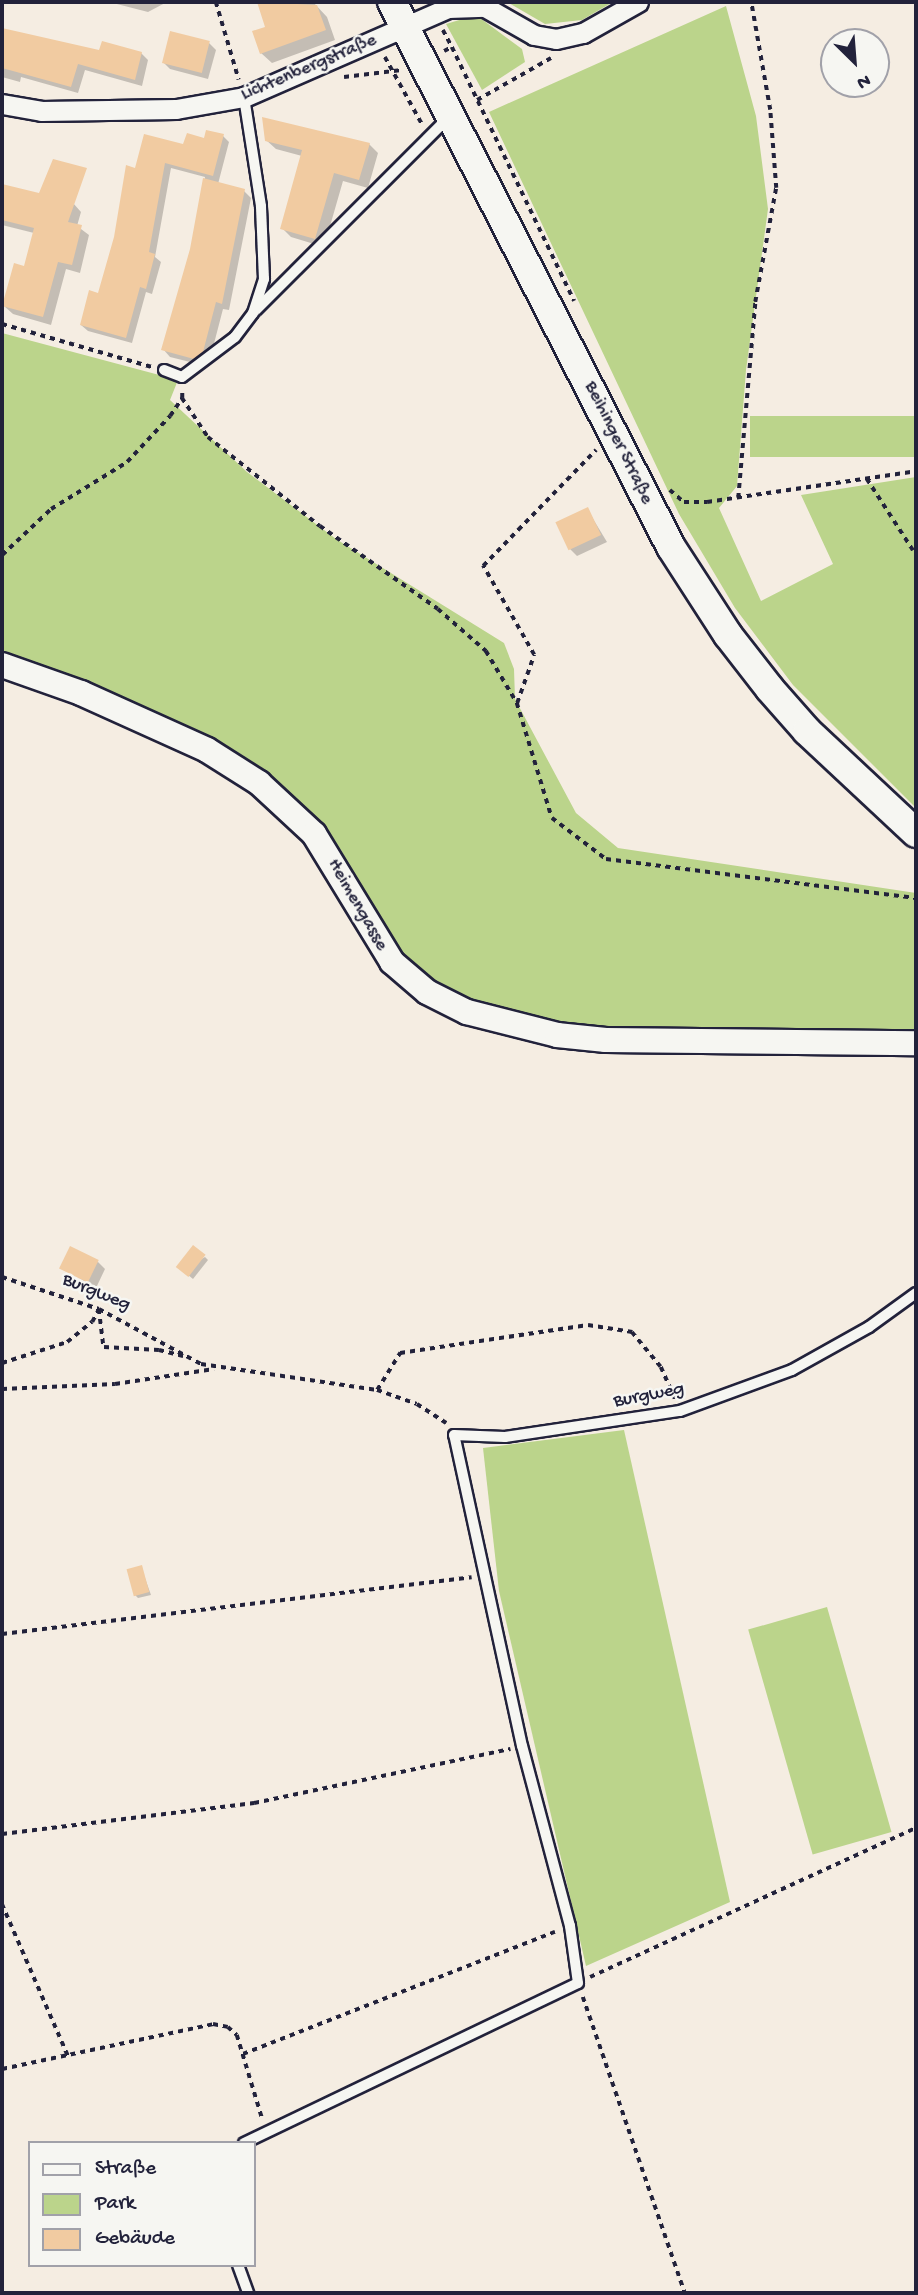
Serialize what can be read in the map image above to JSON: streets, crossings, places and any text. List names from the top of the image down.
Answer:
{
  "streets": {
    "main road": ["Beihinger Straße"],
    "street": ["Lichtenbergstraße", "Heimengasse"],
    "lane": ["Burgweg"]
  },
  "crossings": [
    ["Lichtenbergstraße", "Beihinger Straße"]
  ],
  "legend": ["Straße", "Park", "Gebäude"],
  "north": "bottom right"
}
